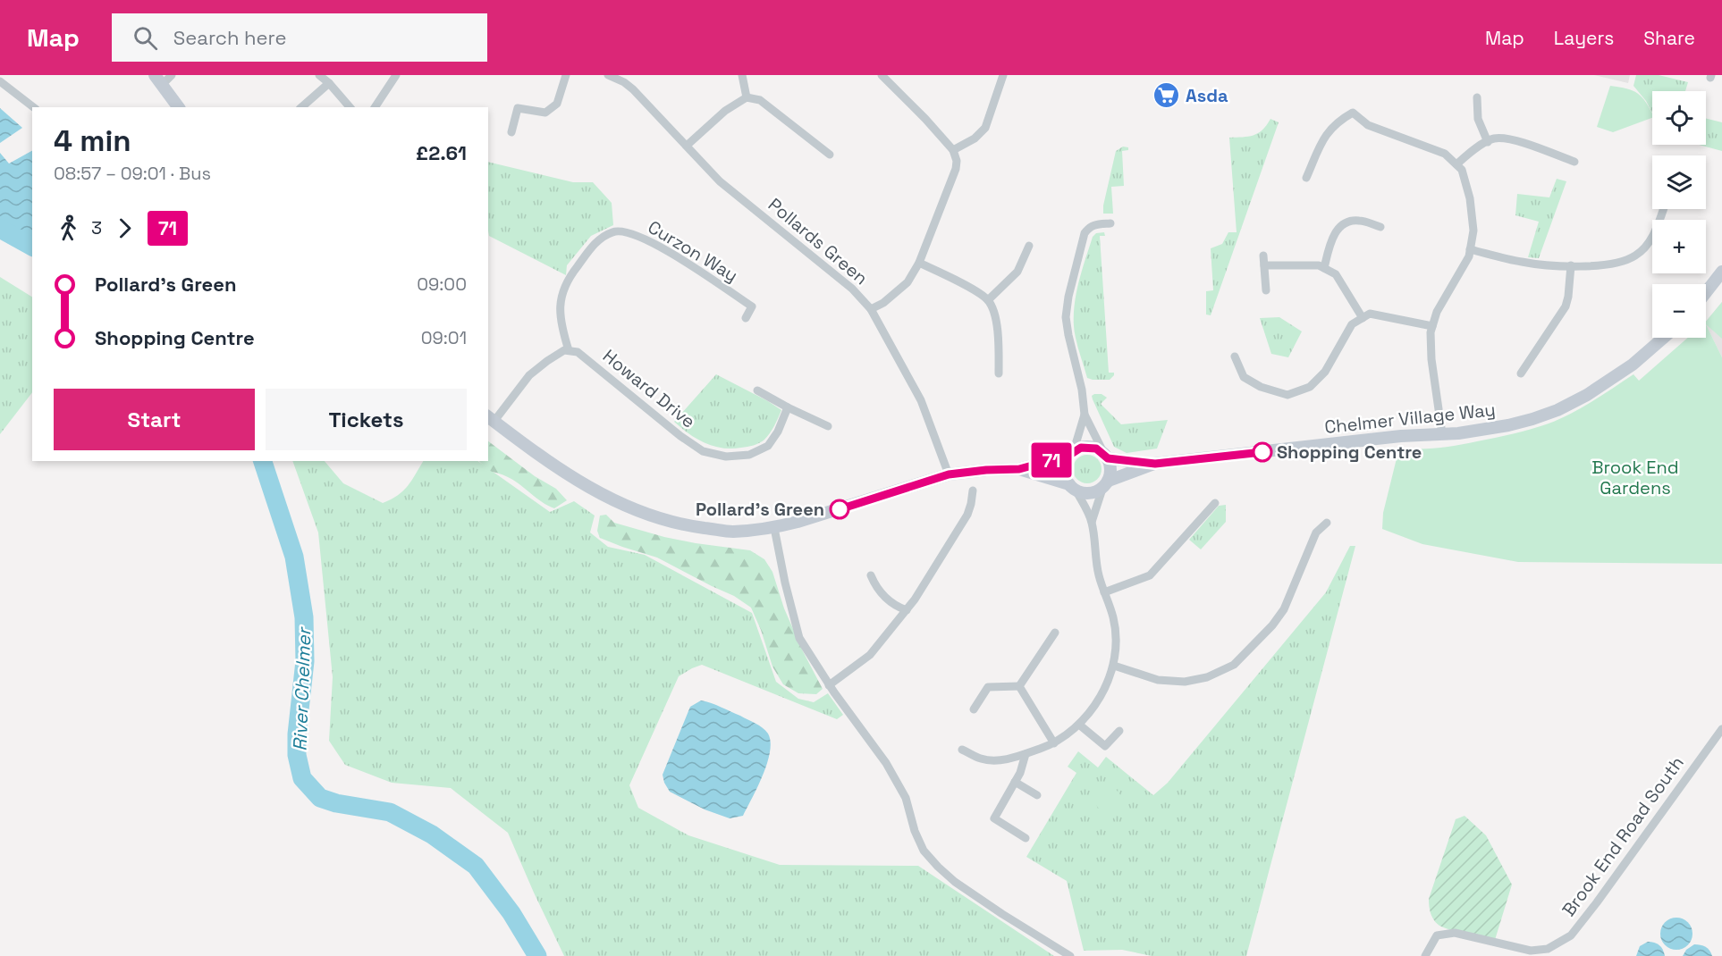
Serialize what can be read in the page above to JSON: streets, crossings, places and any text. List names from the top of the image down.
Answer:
{
  "streets": {
    "street": [
      "Pollards Green",
      "Curzon Way",
      "Howard Drive",
      "Chelmer Village Way",
      "Brook End Road South"
    ]
  },
  "crossings": [
    ["Pollards Green", "Chelmer Village Way"],
    ["Curzon Way", "Howard Drive"]
  ],
  "water": ["River Chelmer"],
  "parks": ["Brook End Gardens"],
  "places": {
    "supermarket": ["Asda"],
    "other": ["Shopping Centre", "Pollard's Green"]
  },
  "lines": ["bus line 71"],
  "page": {
    "header": "Map",
    "search": "Search here",
    "nav": ["Map", "Layers", "Share"],
    "on_map": "71",
    "map_buttons": ["+", "−"],
    "heading": ["4 min", "08:57 – 09:01 · Bus", "£2.61"],
    "legs": ["3", "71"],
    "list": [
      {
        "name": "Pollard's Green",
        "value": "09:00"
      },
      {
        "name": "Shopping Centre",
        "value": "09:01"
      }
    ],
    "buttons": ["Start", "Tickets"]
  }
}
